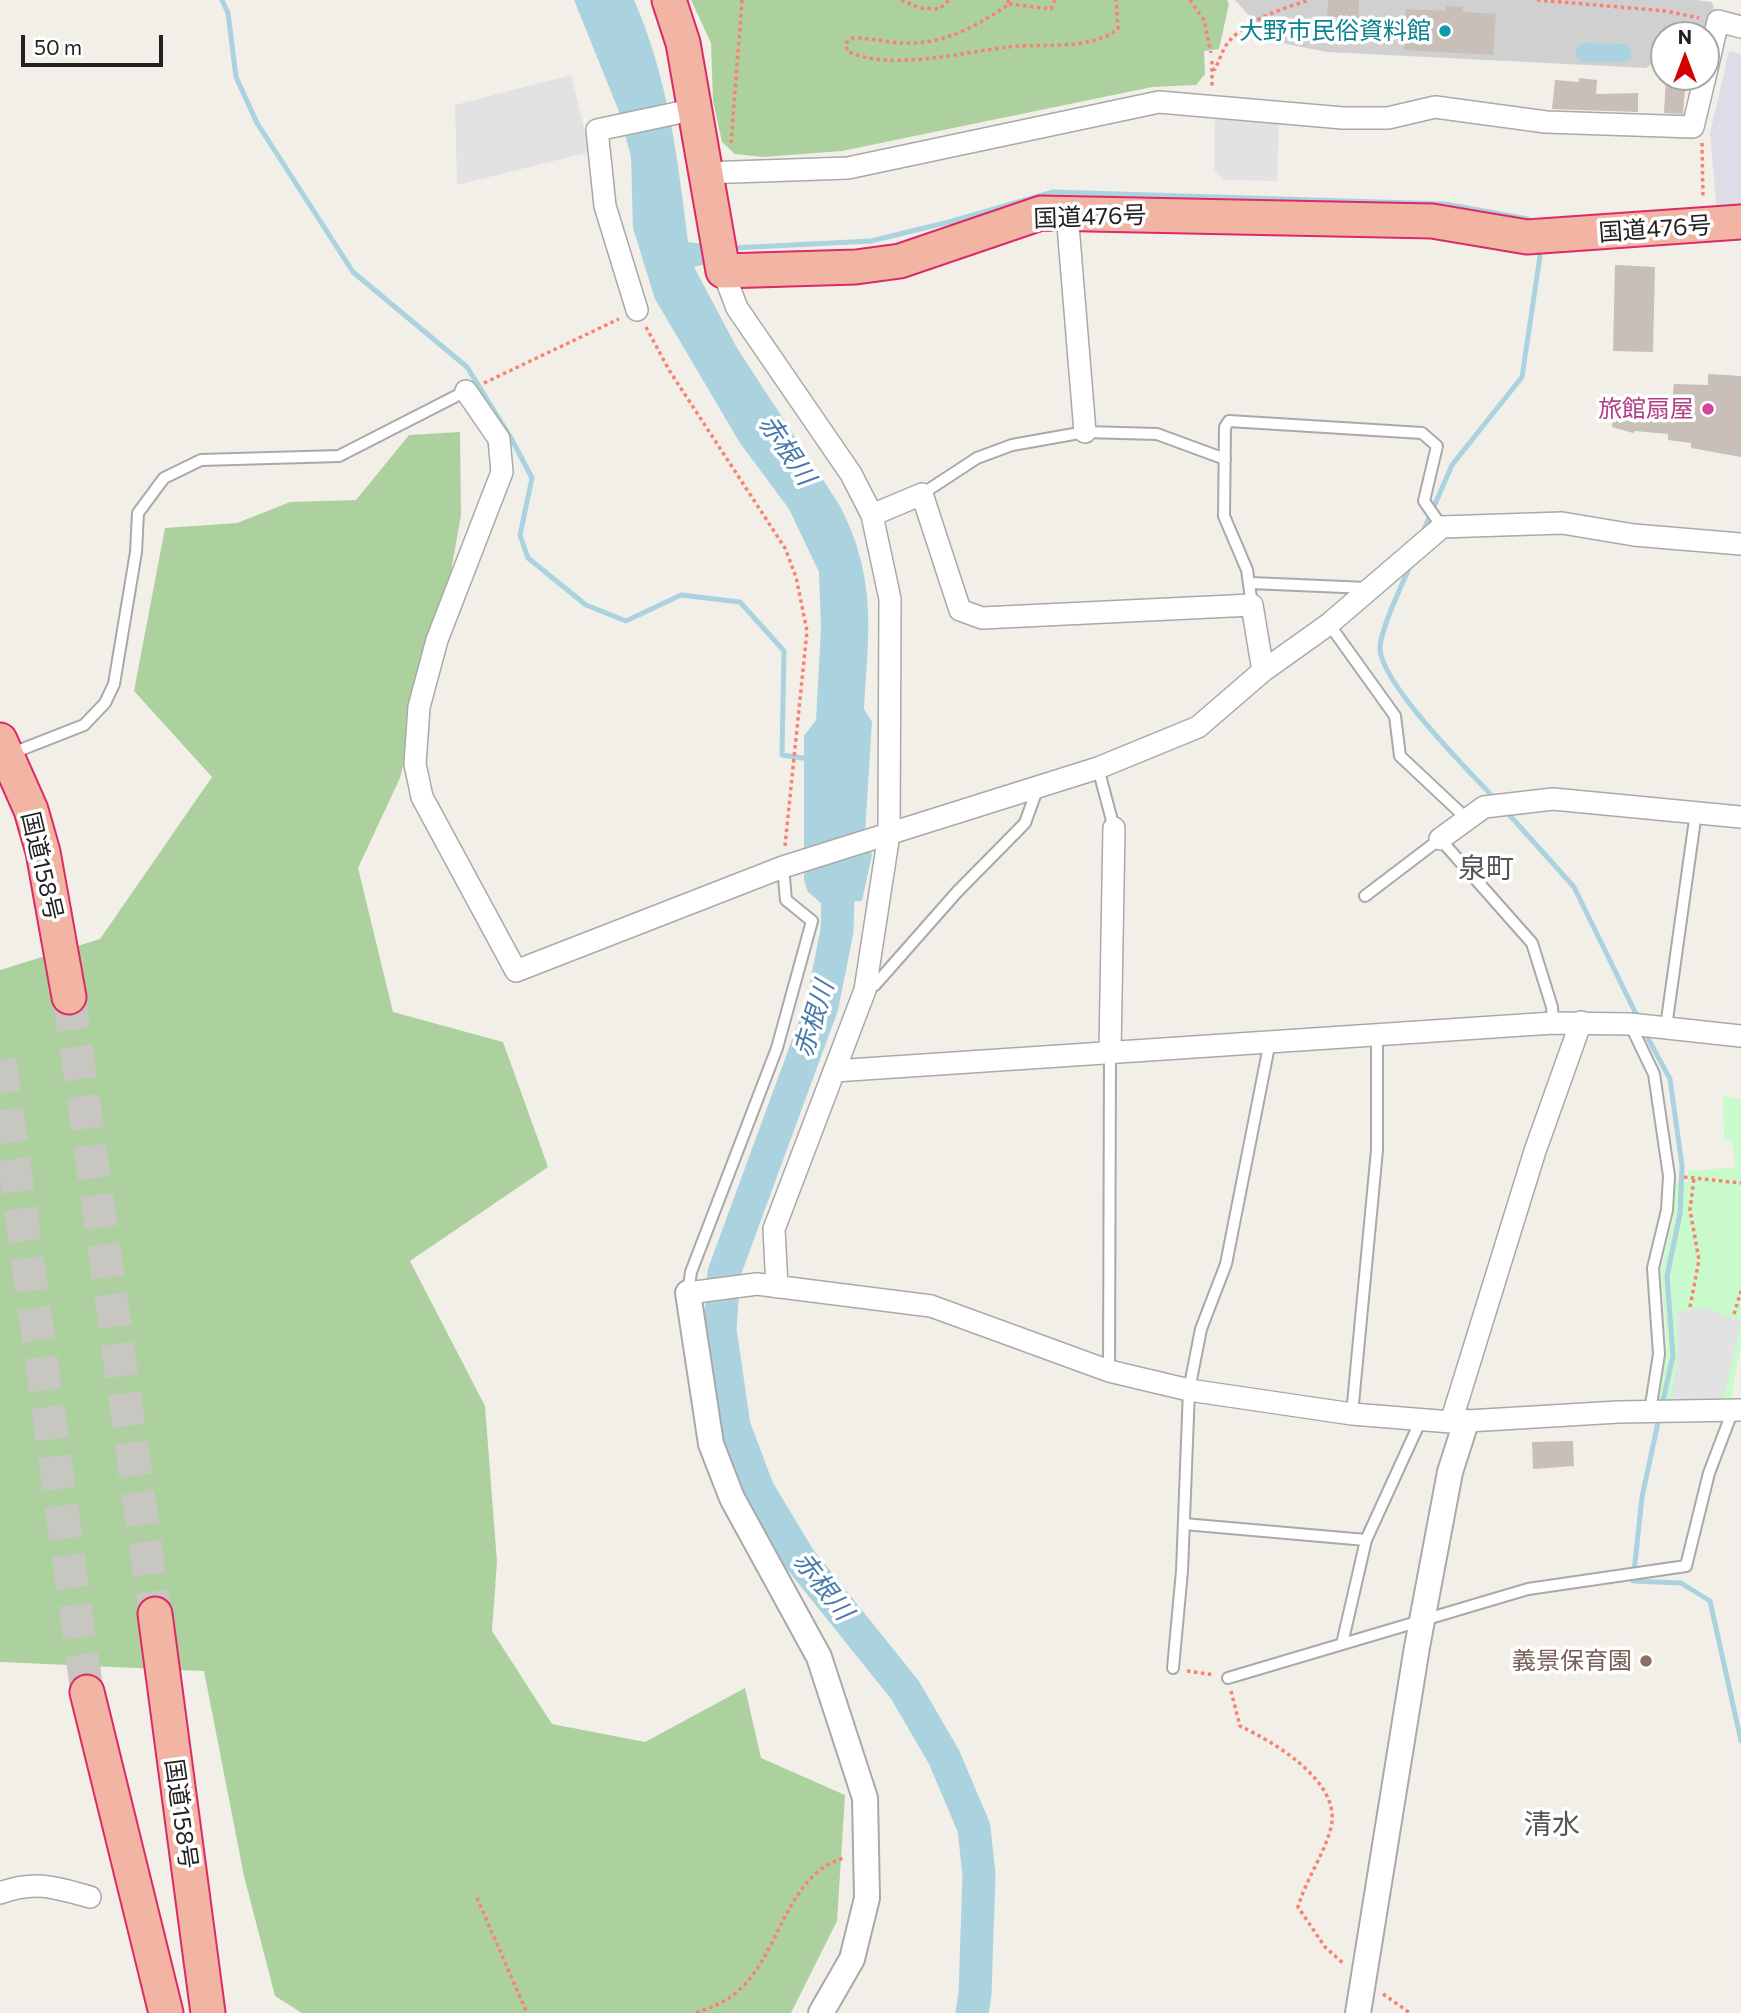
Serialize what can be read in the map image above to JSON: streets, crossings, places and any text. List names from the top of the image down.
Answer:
{
  "streets": {
    "highway": ["国道476号", "国道158号"]
  },
  "districts": ["泉町", "清水"],
  "water": ["赤根川"],
  "places": ["大野市民俗資料館", "旅館扇屋", "義景保育園"],
  "scale_bar": "50 m",
  "north": "top"
}
